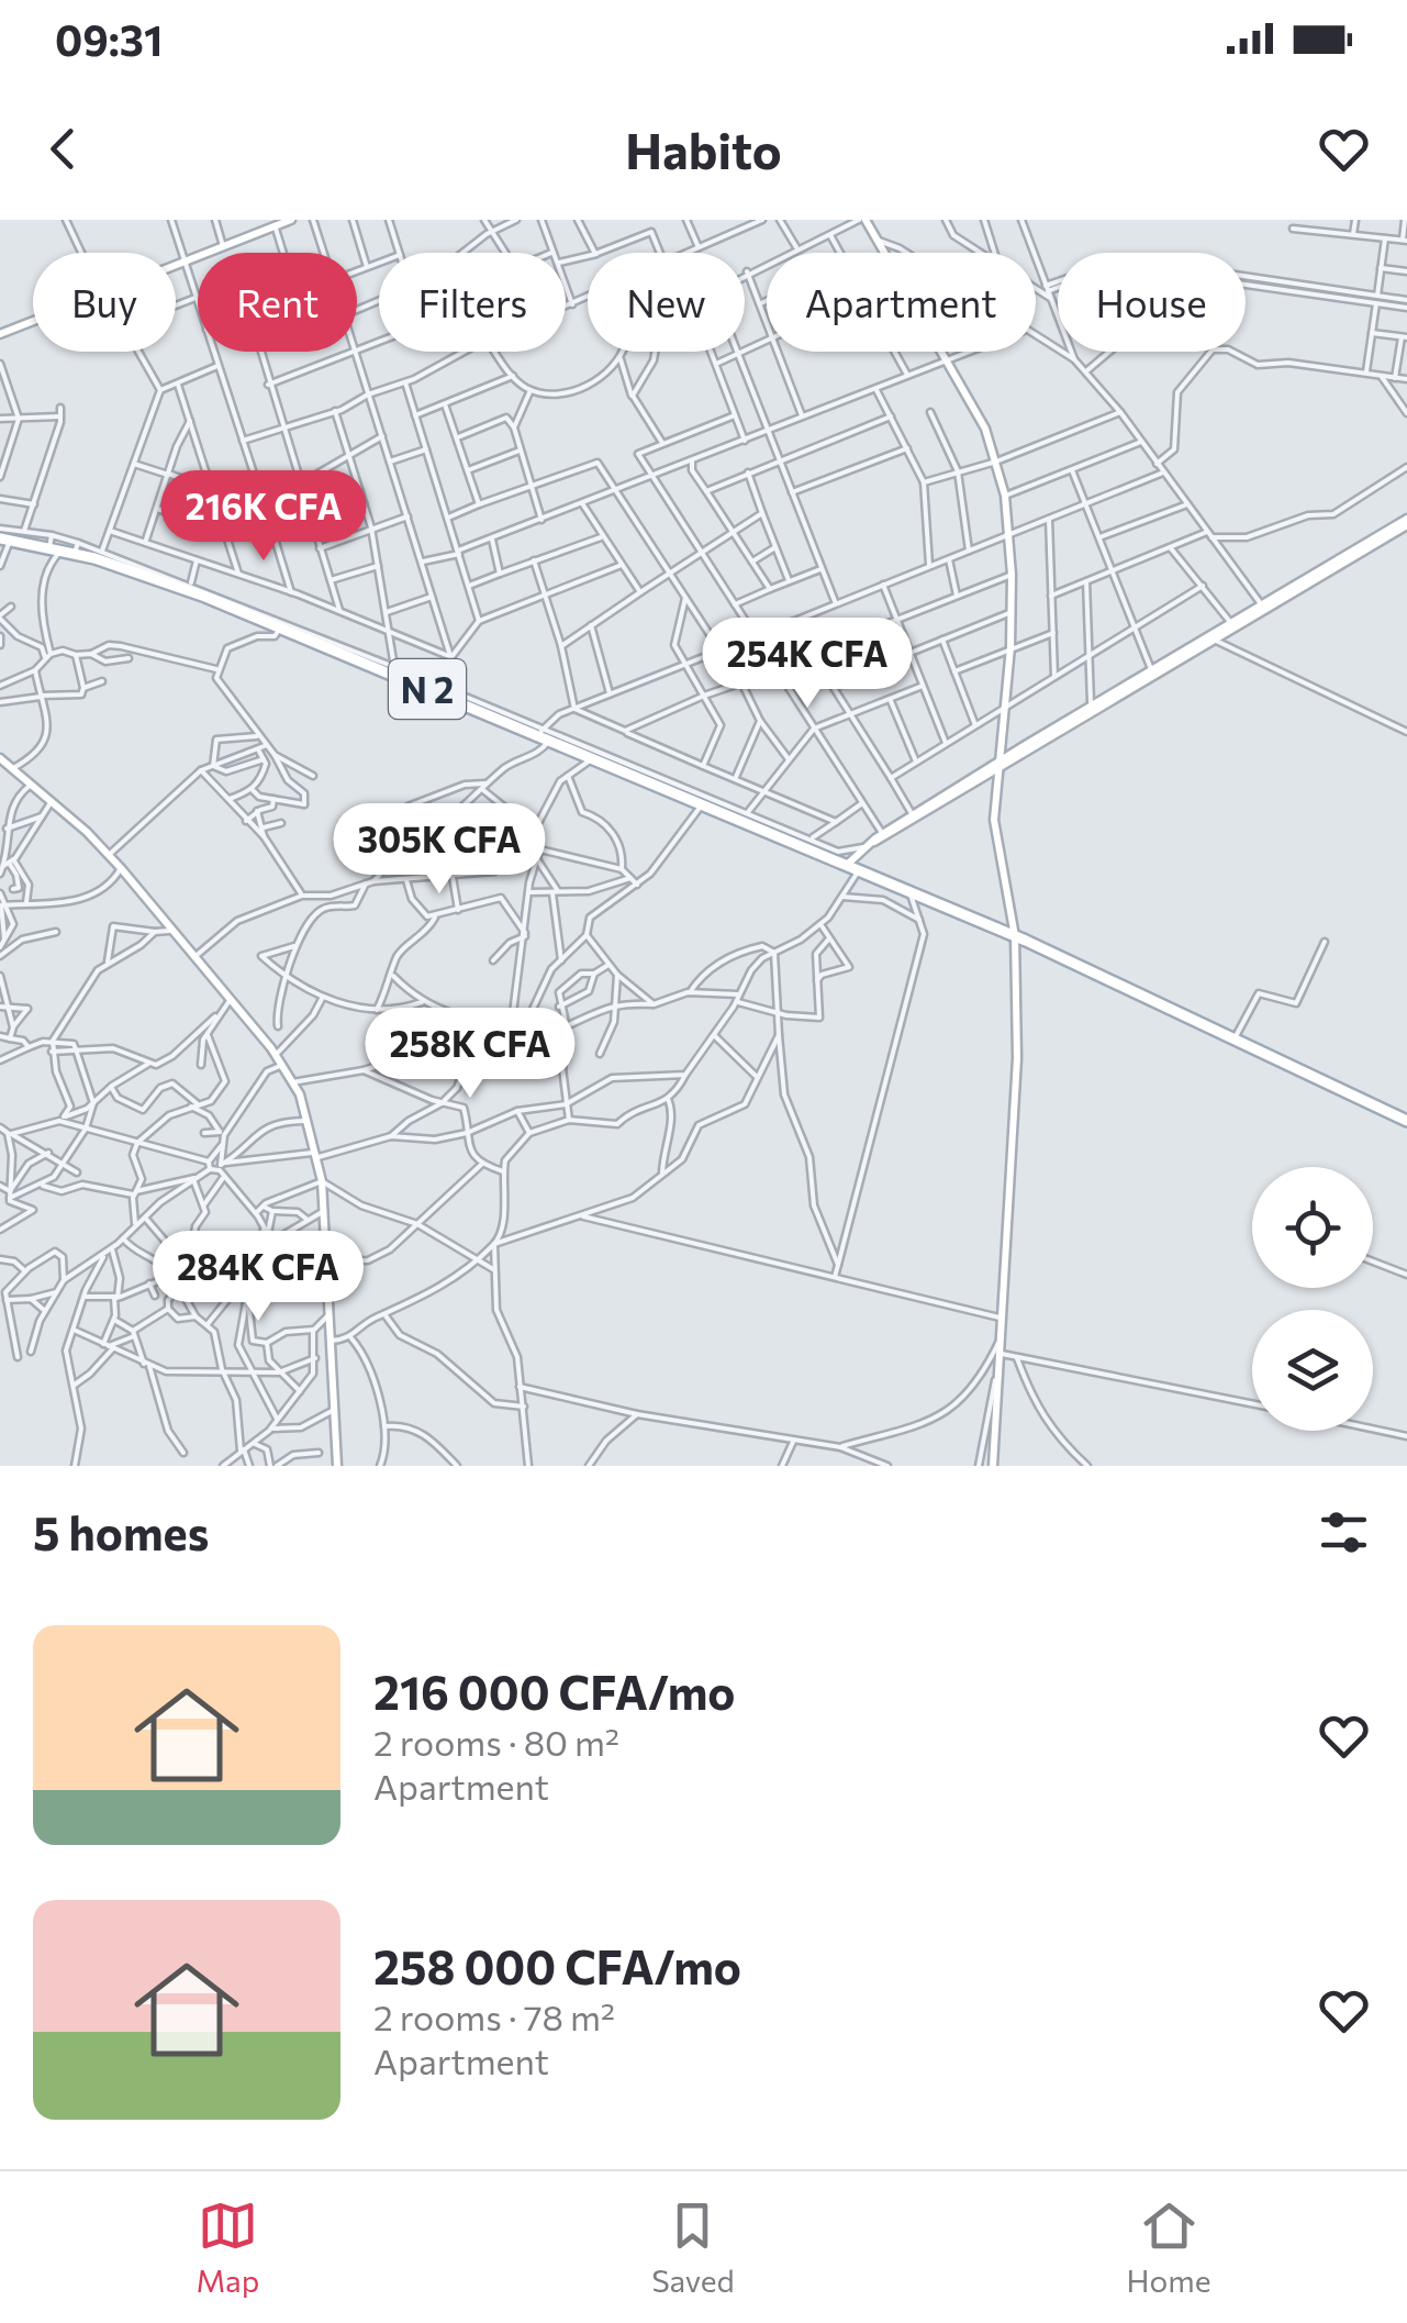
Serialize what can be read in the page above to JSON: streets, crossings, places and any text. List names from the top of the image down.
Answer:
{
  "streets": {
    "main road": ["N 2"]
  },
  "page": {
    "status": "09:31",
    "header": "Habito",
    "chip": [
      "Buy",
      "Rent",
      "Filters",
      "New",
      "Apartment",
      "House"
    ],
    "price": [
      "216K CFA",
      "254K CFA",
      "305K CFA",
      "258K CFA",
      "284K CFA"
    ],
    "heading": "5 homes",
    "list": [
      {
        "name": "216 000 CFA/mo",
        "note": "2 rooms · 80 m² · Apartment"
      },
      {
        "name": "258 000 CFA/mo",
        "note": "2 rooms · 78 m² · Apartment"
      }
    ],
    "tabs": ["Map", "Saved", "Home"]
  }
}
